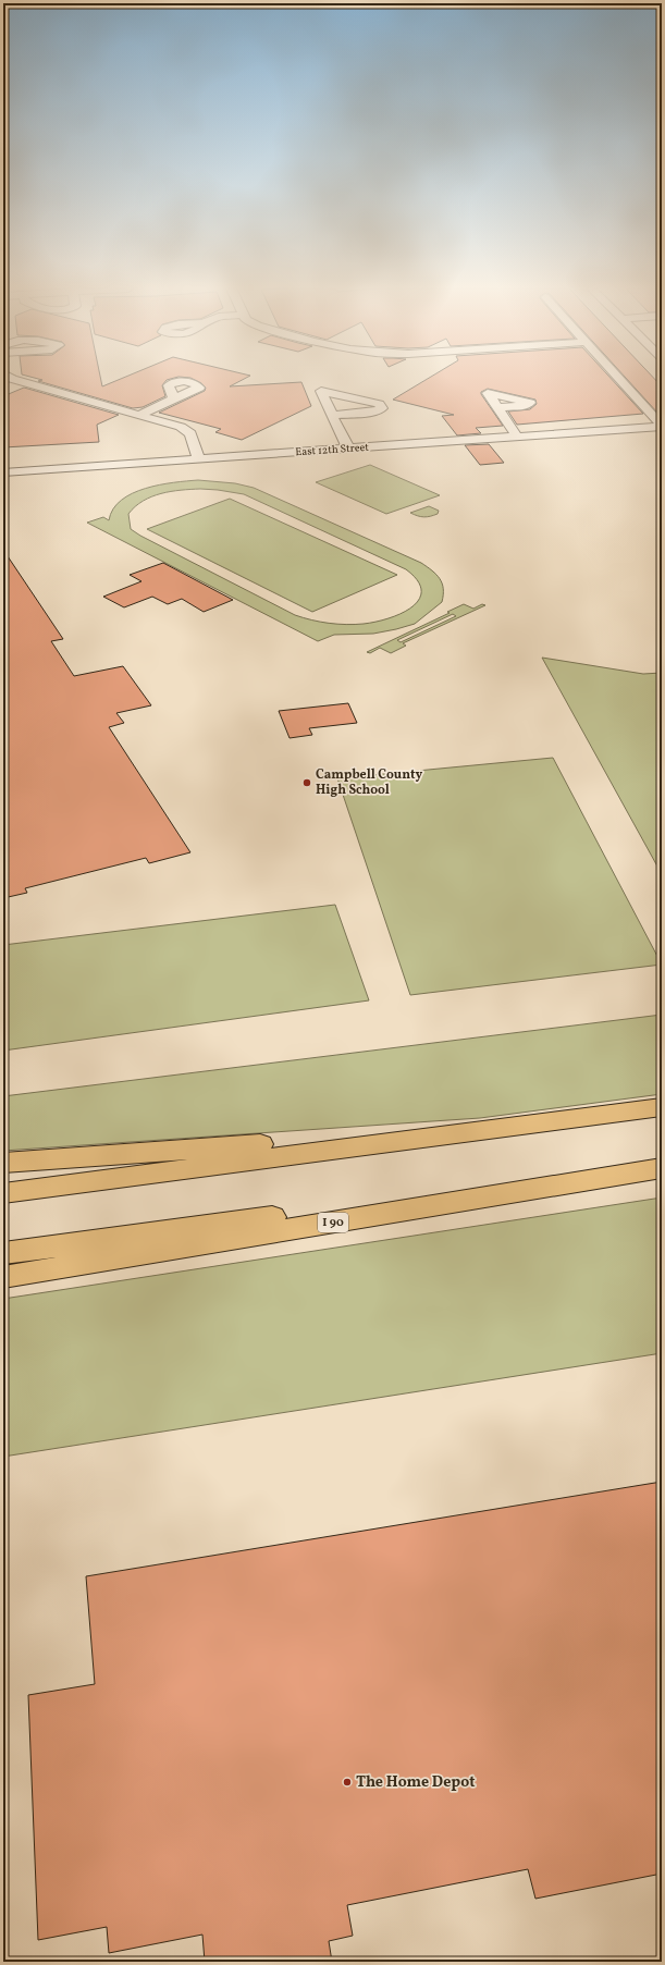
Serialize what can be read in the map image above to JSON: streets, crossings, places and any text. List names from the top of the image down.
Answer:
{
  "streets": {
    "highway": ["I 90"],
    "street": ["East 12th Street"]
  },
  "places": ["Campbell County High School", "The Home Depot"]
}
